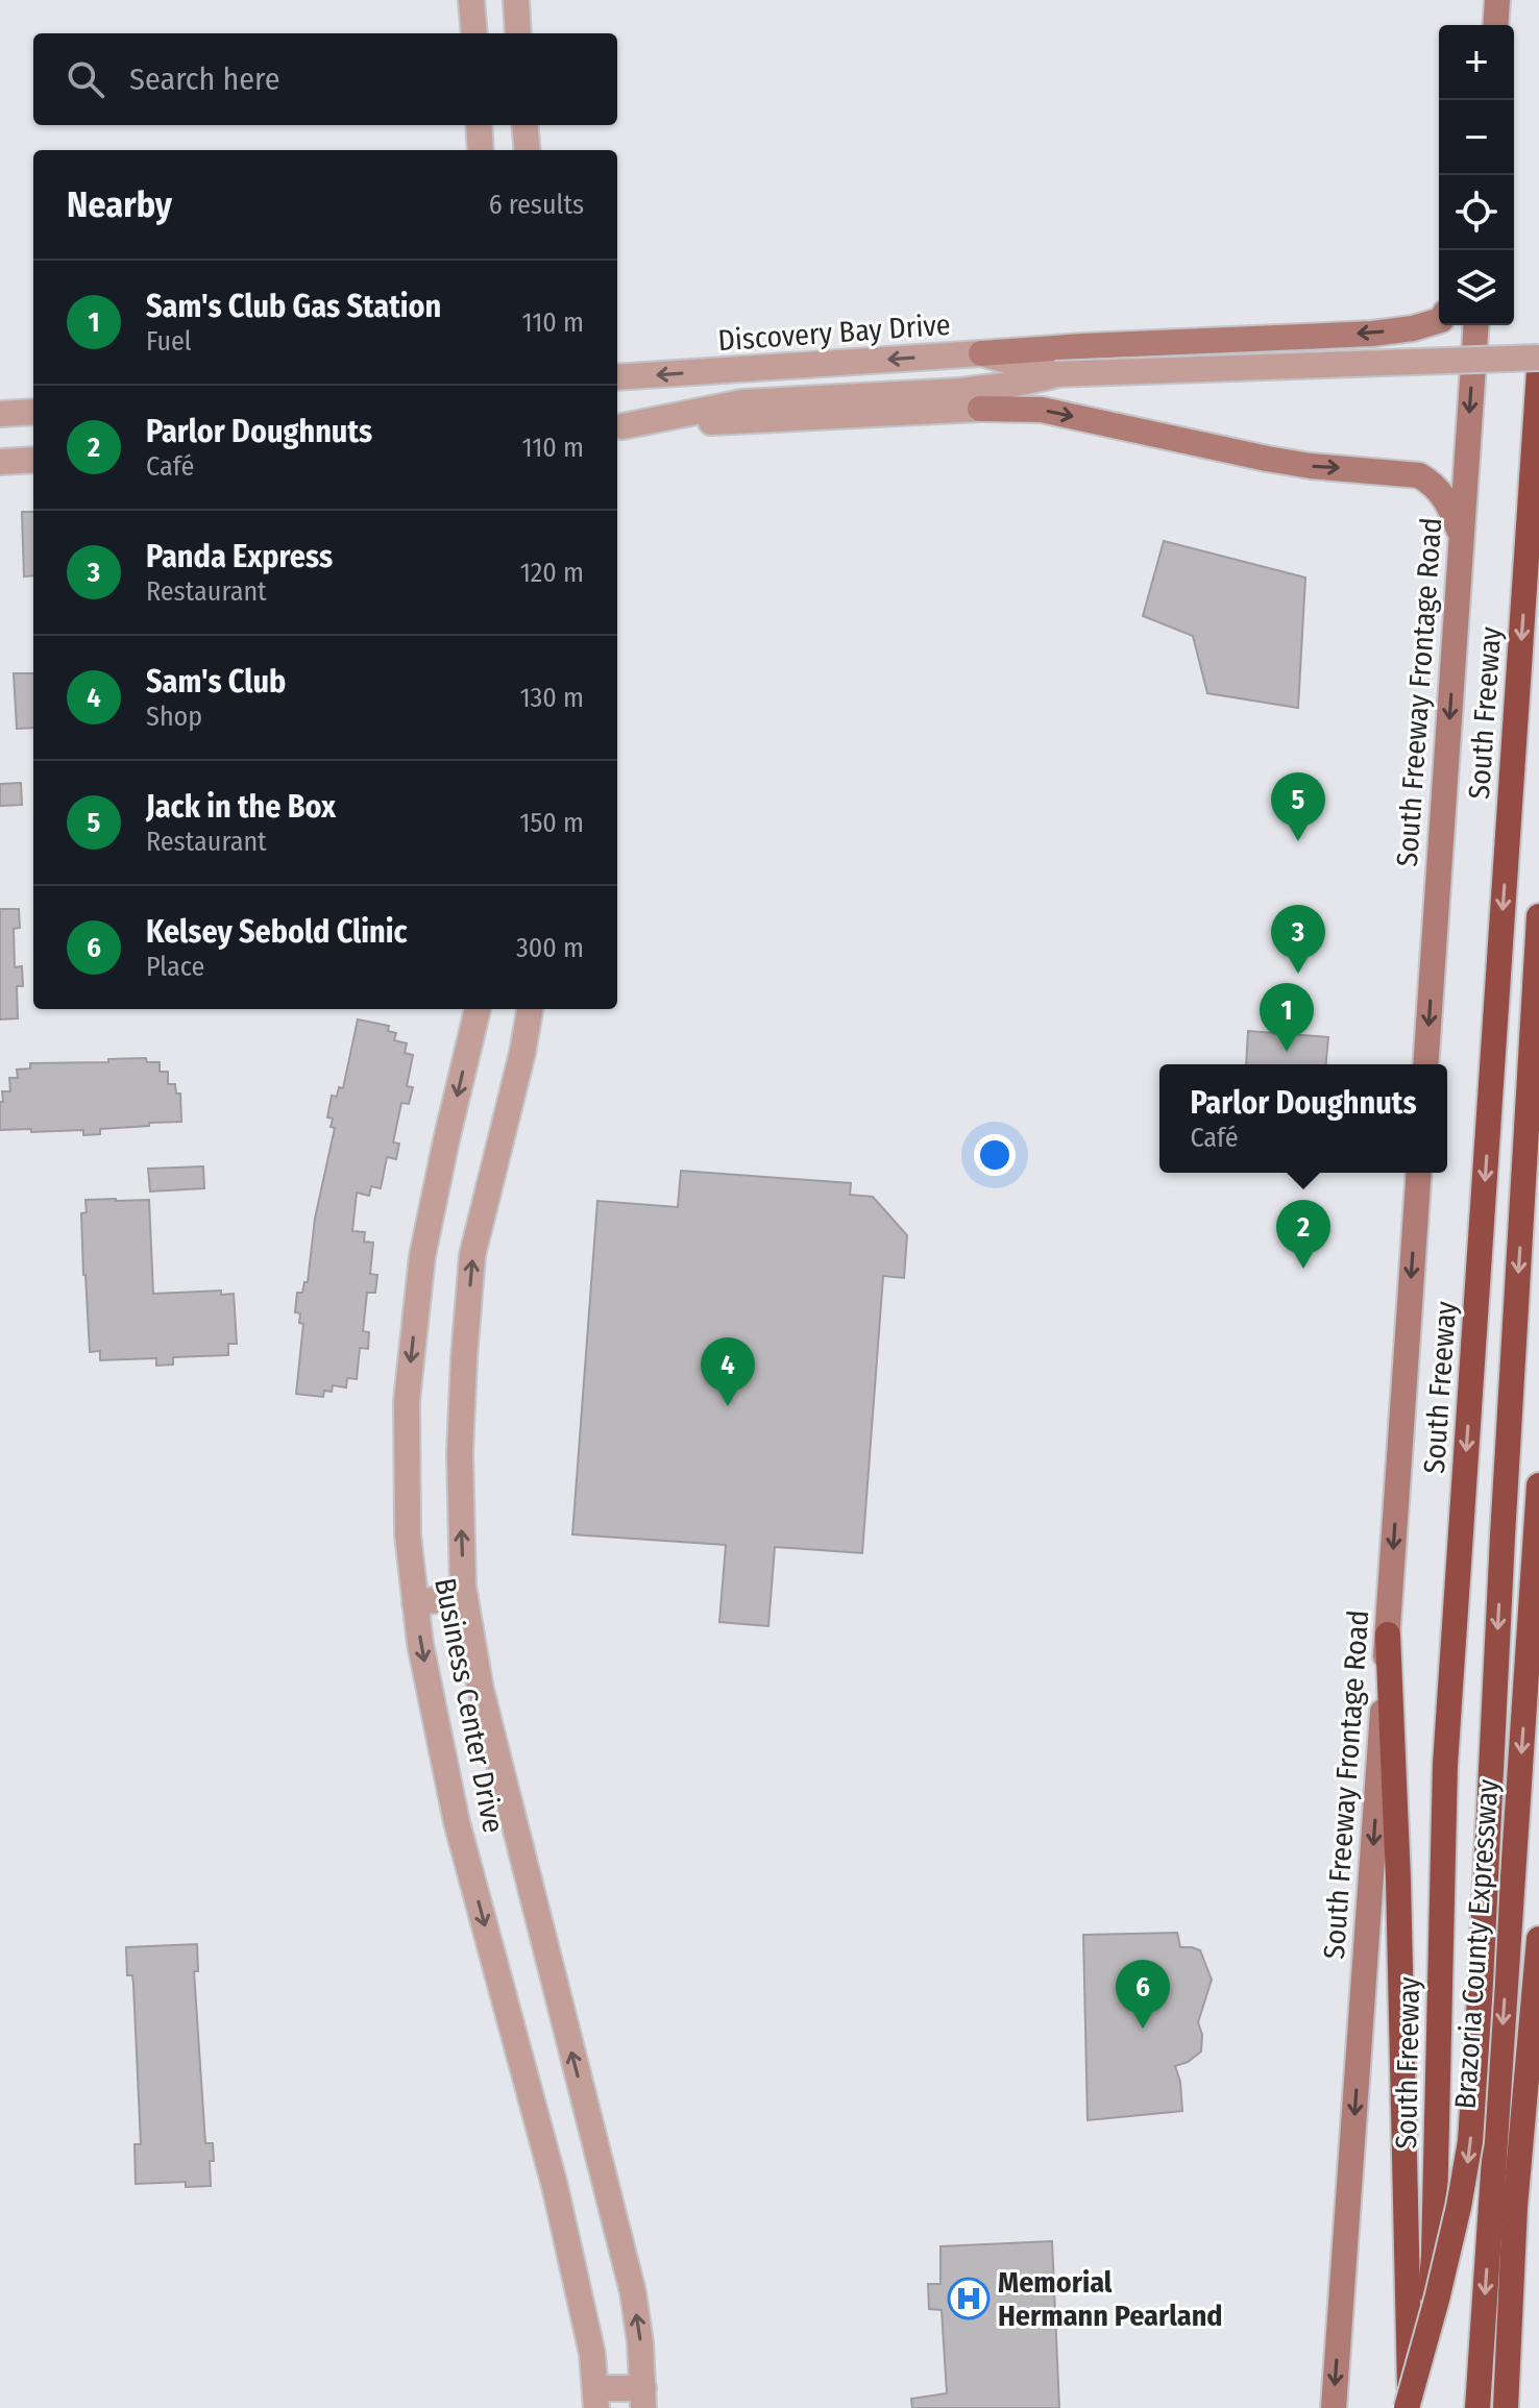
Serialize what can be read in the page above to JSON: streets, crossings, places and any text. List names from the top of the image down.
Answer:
{
  "streets": {
    "highway": ["South Freeway", "Brazoria County Expressway"],
    "main road": ["South Freeway Frontage Road"],
    "street": ["Discovery Bay Drive", "Business Center Drive"]
  },
  "one_way": ["South Freeway Frontage Road"],
  "places": {
    "hospital": ["Memorial Hermann Pearland"]
  },
  "page": {
    "map_buttons": ["+", "−"],
    "search": "Search here",
    "heading": ["Nearby", "6 results"],
    "list": [
      {
        "mark": "1",
        "name": "Sam's Club Gas Station",
        "note": "Fuel",
        "value": "110 m"
      },
      {
        "mark": "2",
        "name": "Parlor Doughnuts",
        "note": "Café",
        "value": "110 m"
      },
      {
        "mark": "3",
        "name": "Panda Express",
        "note": "Restaurant",
        "value": "120 m"
      },
      {
        "mark": "4",
        "name": "Sam's Club",
        "note": "Shop",
        "value": "130 m"
      },
      {
        "mark": "5",
        "name": "Jack in the Box",
        "note": "Restaurant",
        "value": "150 m"
      },
      {
        "mark": "6",
        "name": "Kelsey Sebold Clinic",
        "note": "Place",
        "value": "300 m"
      }
    ],
    "pins": [
      "5",
      "3",
      "1",
      "2",
      "4",
      "6"
    ],
    "popup": ["Parlor Doughnuts", "Café"]
  }
}
